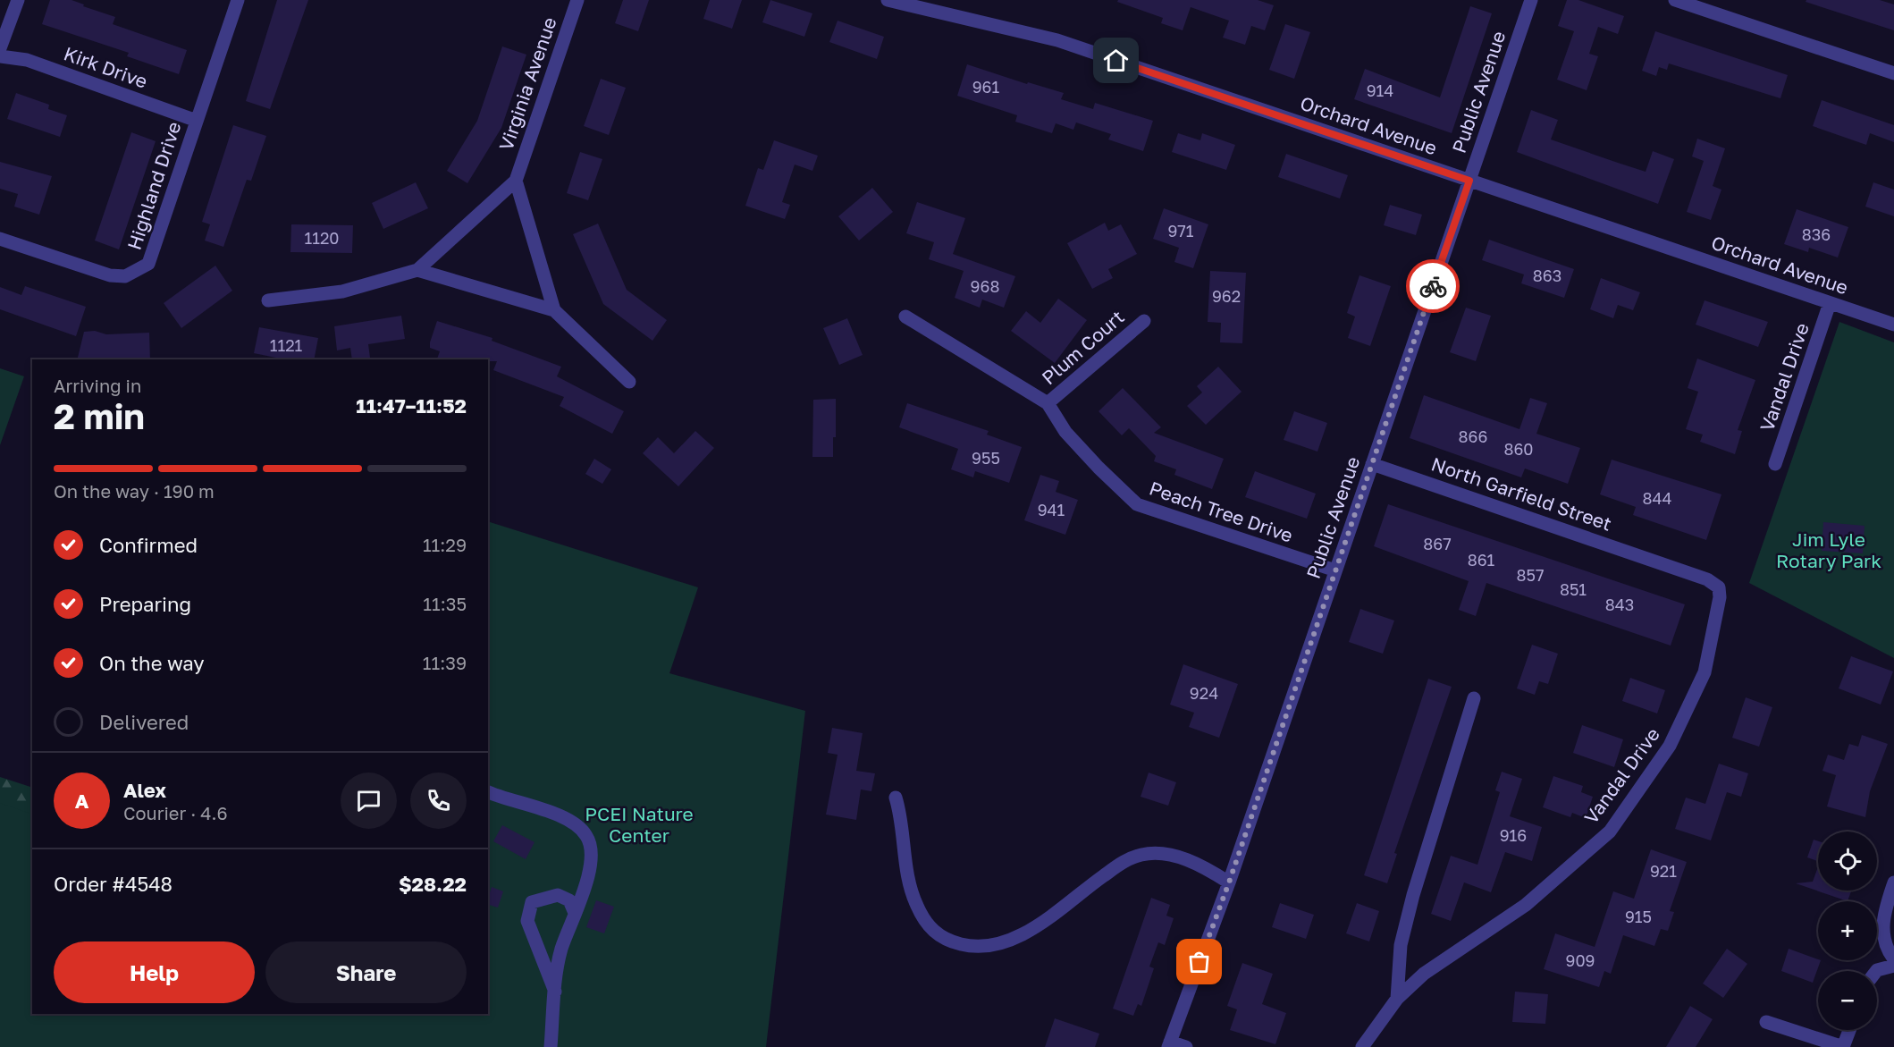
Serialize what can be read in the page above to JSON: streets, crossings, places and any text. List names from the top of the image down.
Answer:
{
  "streets": {
    "street": [
      "Kirk Drive",
      "Virginia Avenue",
      "Public Avenue",
      "Orchard Avenue",
      "Highland Drive",
      "Plum Court",
      "Vandal Drive",
      "North Garfield Street",
      "Peach Tree Drive"
    ]
  },
  "crossings": [
    ["Kirk Drive", "Highland Drive"],
    ["Public Avenue", "Orchard Avenue"],
    ["Public Avenue", "North Garfield Street"],
    ["Public Avenue", "Peach Tree Drive"],
    ["Orchard Avenue", "Vandal Drive"],
    ["Plum Court", "Peach Tree Drive"],
    ["Vandal Drive", "North Garfield Street"]
  ],
  "parks": ["Jim Lyle Rotary Park", "PCEI Nature Center"],
  "house_numbers": [
    "961",
    "914",
    "971",
    "836",
    "1120",
    "863",
    "968",
    "962",
    "1121",
    "866",
    "860",
    "955",
    "844",
    "941",
    "867",
    "861",
    "857",
    "851",
    "843",
    "924",
    "916",
    "921",
    "915",
    "909"
  ],
  "page": {
    "heading": ["2 min", "Arriving in", "11:47–11:52"],
    "panel": [
      "Alex",
      "Courier · 4.6",
      "Order #4548",
      "$28.22"
    ],
    "bar": "On the way · 190 m",
    "list": [
      ["Confirmed", "11:29"],
      ["Preparing", "11:35"],
      ["On the way", "11:39"],
      "Delivered"
    ],
    "round": "A",
    "map_buttons": ["+", "−"],
    "buttons": ["Help", "Share"]
  }
}
